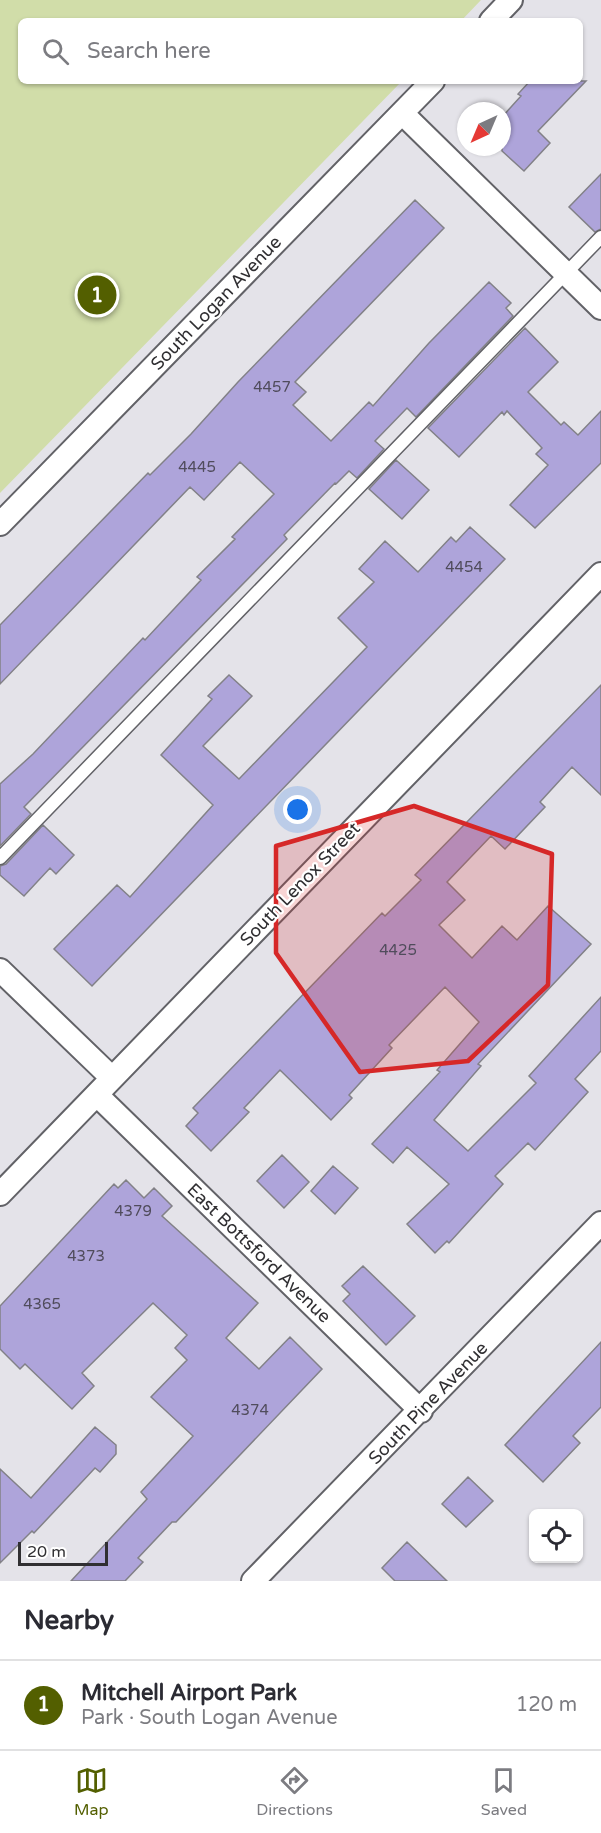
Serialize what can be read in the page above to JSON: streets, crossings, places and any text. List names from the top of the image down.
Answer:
{
  "streets": {
    "street": [
      "South Logan Avenue",
      "South Lenox Street",
      "East Bottsford Avenue",
      "South Pine Avenue"
    ]
  },
  "crossings": [
    ["South Lenox Street", "East Bottsford Avenue"],
    ["East Bottsford Avenue", "South Pine Avenue"]
  ],
  "house_numbers": [
    "4457",
    "4445",
    "4454",
    "4425",
    "4379",
    "4373",
    "4365",
    "4374"
  ],
  "scale_bar": "20 m",
  "north": "bottom left",
  "page": {
    "search": "Search here",
    "pins": "1",
    "scale": "20 m",
    "heading": "Nearby",
    "list": [
      {
        "mark": "1",
        "name": "Mitchell Airport Park",
        "note": "Park · South Logan Avenue",
        "value": "120 m"
      }
    ],
    "nav": ["Map", "Directions", "Saved"]
  }
}
